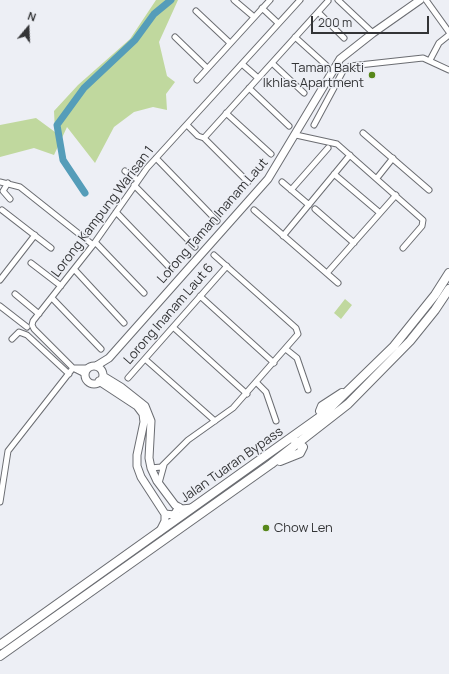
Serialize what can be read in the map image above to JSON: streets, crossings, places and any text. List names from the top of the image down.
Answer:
{
  "streets": {
    "highway": ["Jalan Tuaran Bypass"],
    "main road": ["Lorong Taman Inanam Laut"],
    "street": ["Lorong Kampung Warisan 1", "Lorong Inanam Laut 6"]
  },
  "crossings": [
    ["Lorong Kampung Warisan 1", "Lorong Taman Inanam Laut"]
  ],
  "places": ["Taman Bakti Ikhlas Apartment", "Chow Len"],
  "scale_bar": "200 m",
  "north": "top"
}
